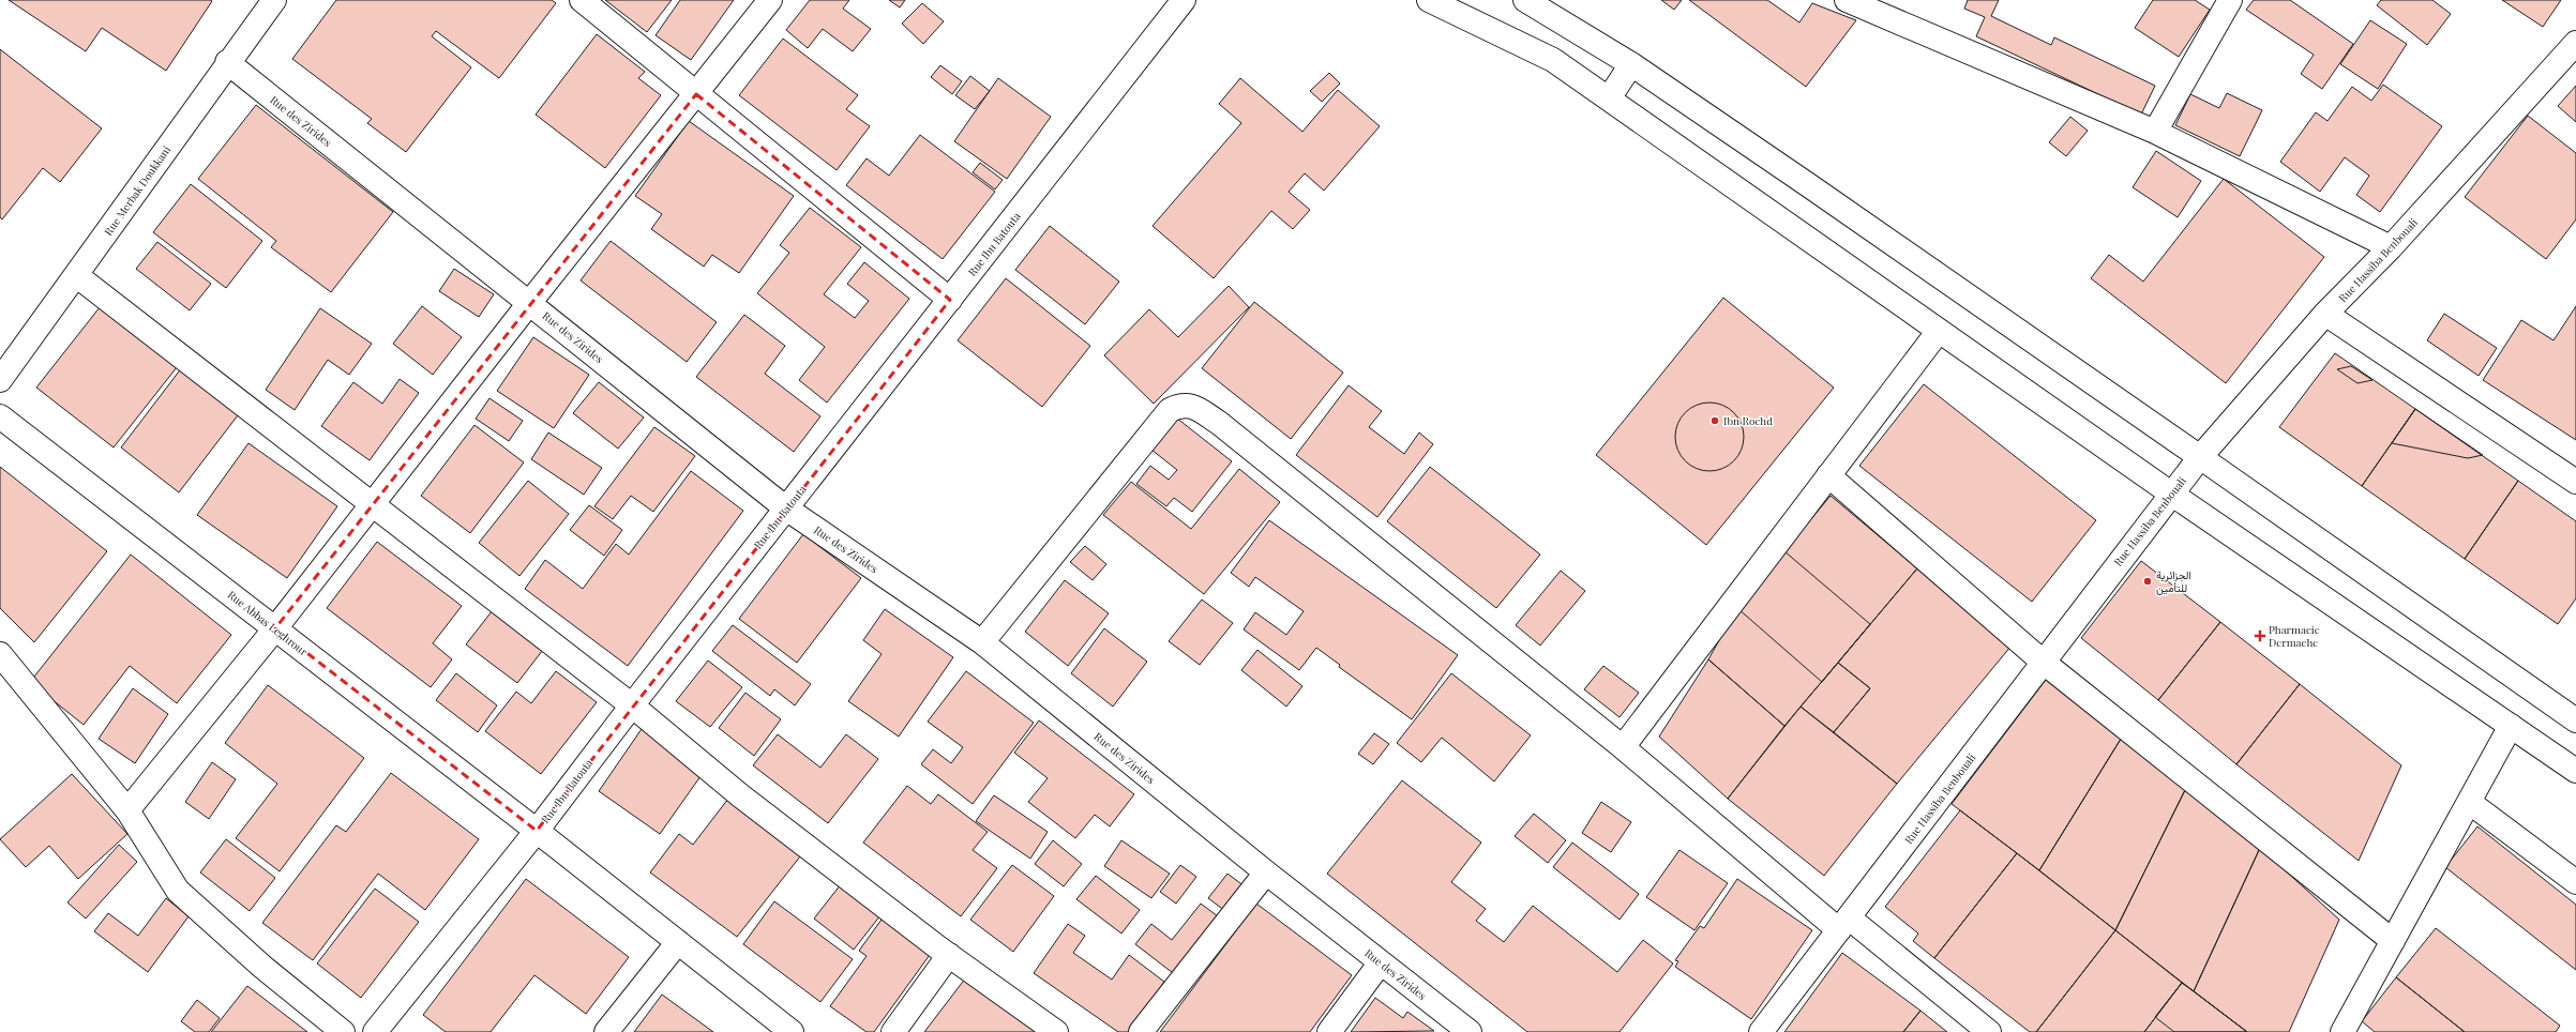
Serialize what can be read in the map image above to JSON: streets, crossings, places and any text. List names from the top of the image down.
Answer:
{
  "streets": {
    "street": [
      "Rue des Zirides",
      "Rue Merbak Doukkani",
      "Rue Ibn Batouta",
      "Rue Hassiba Benbouali",
      "Rue Abbas Leghrour"
    ]
  },
  "crossings": [
    ["Rue des Zirides", "Rue Merbak Doukkani"],
    ["Rue des Zirides", "Rue Ibn Batouta"],
    ["Rue Ibn Batouta", "Rue Abbas Leghrour"]
  ],
  "places": {
    "other": ["Ibn Rochd", "الجزائرية للتأمين"],
    "health": ["Pharmacie Dermache"]
  }
}
